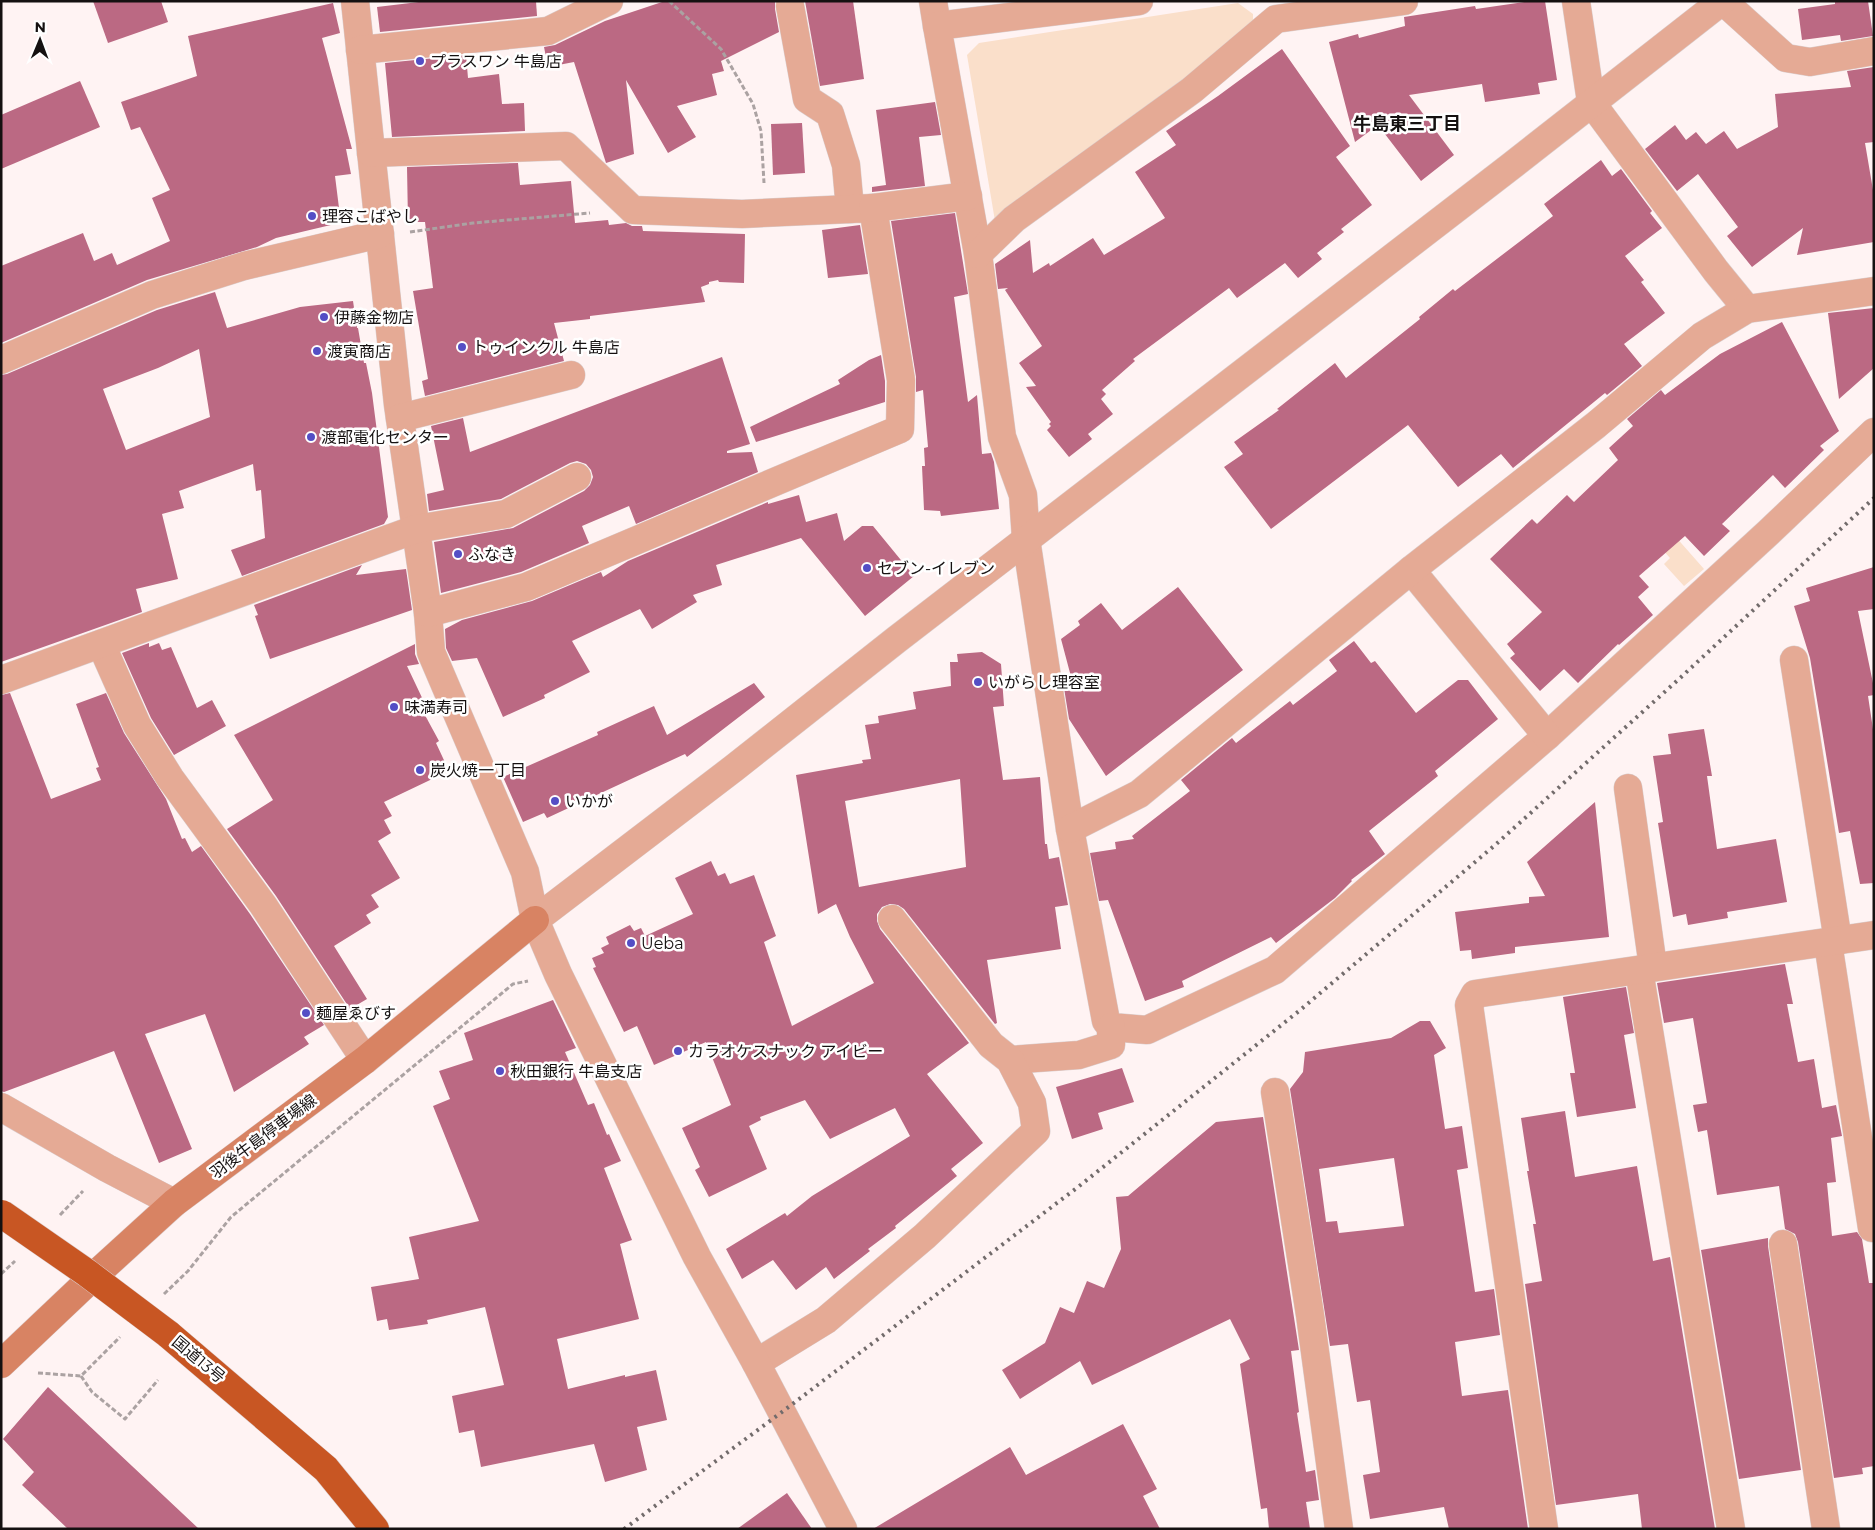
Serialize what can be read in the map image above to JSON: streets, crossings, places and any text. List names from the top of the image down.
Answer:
{
  "streets": {
    "highway": ["国道13号"],
    "main road": ["羽後牛島停車場線"]
  },
  "districts": ["牛島東三丁目"],
  "places": [
    "プラスワン 牛島店",
    "理容こばやし",
    "伊藤金物店",
    "トゥインクル 牛島店",
    "渡寅商店",
    "渡部電化センター",
    "ふなき",
    "セブン-イレブン",
    "いがらし理容室",
    "味満寿司",
    "炭火焼一丁目",
    "いかが",
    "Ueba",
    "麺屋ゑびす",
    "カラオケスナック アイビー",
    "秋田銀行 牛島支店"
  ],
  "north": "top"
}
